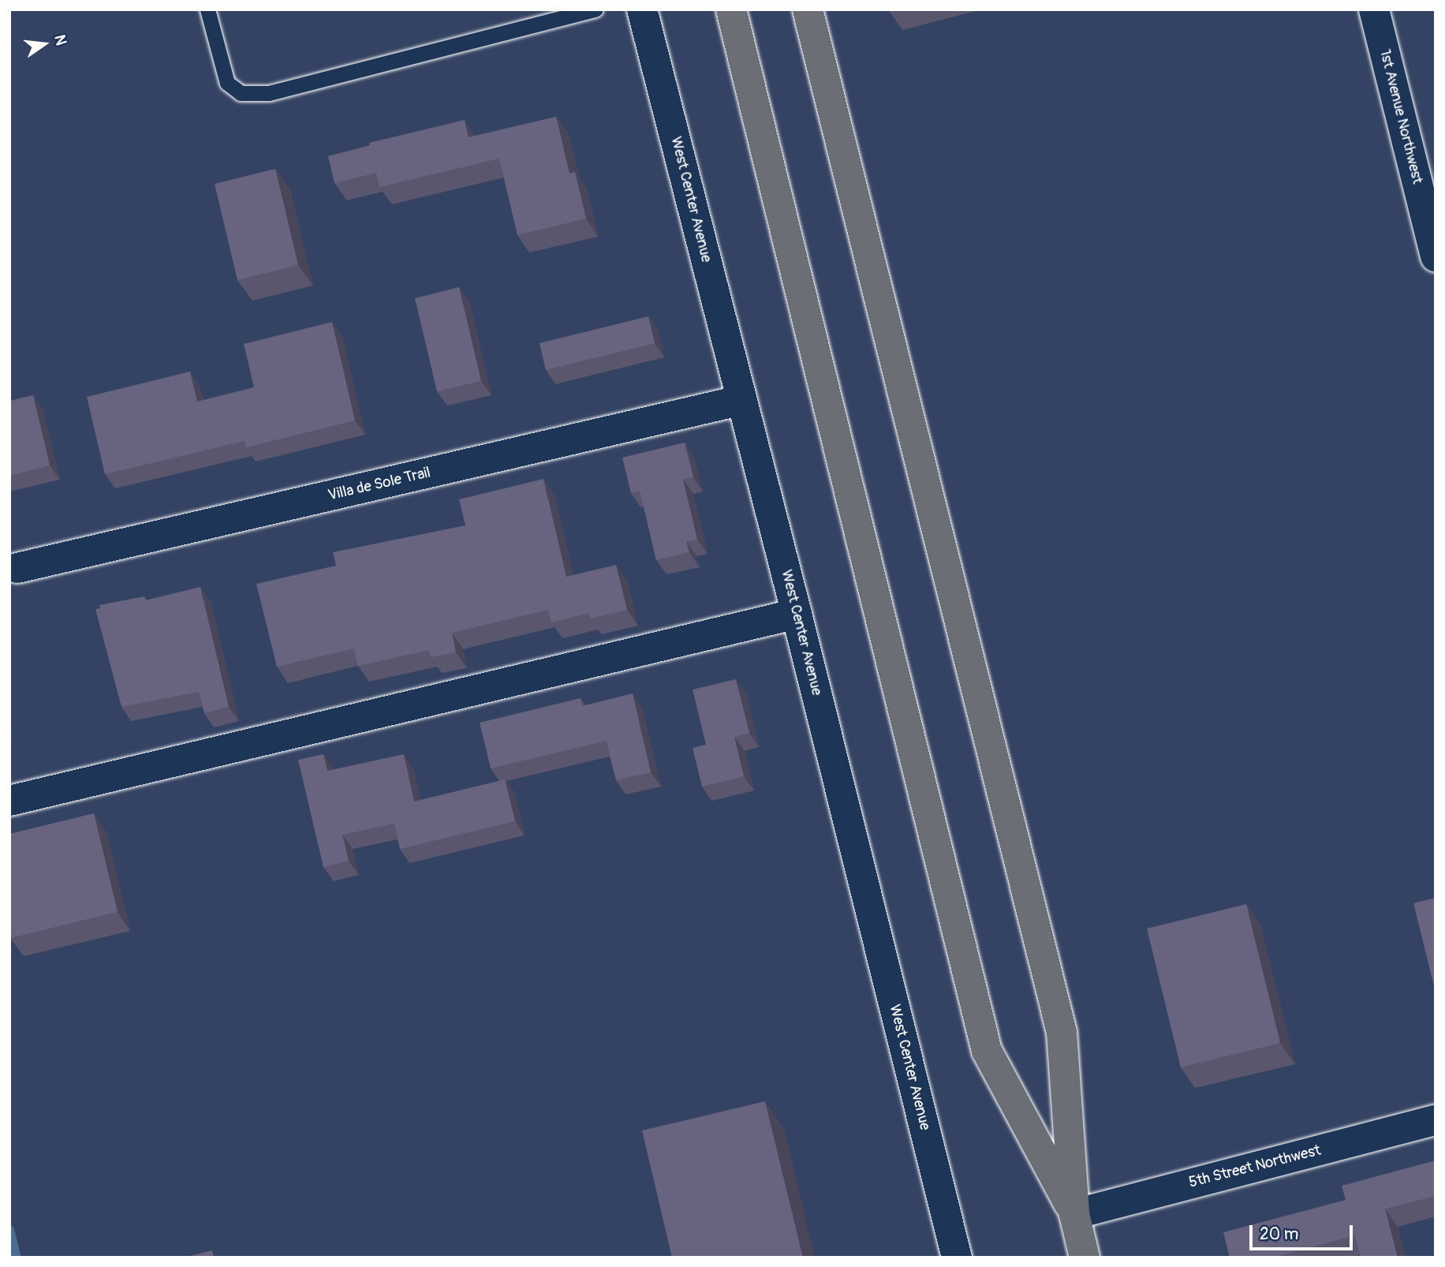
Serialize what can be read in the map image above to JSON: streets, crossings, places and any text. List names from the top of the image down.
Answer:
{
  "streets": {
    "street": [
      "1st Avenue Northwest",
      "West Center Avenue",
      "Villa de Sole Trail",
      "5th Street Northwest"
    ]
  },
  "crossings": [
    ["West Center Avenue", "Villa de Sole Trail"]
  ],
  "scale_bar": "20 m",
  "north": "right"
}
